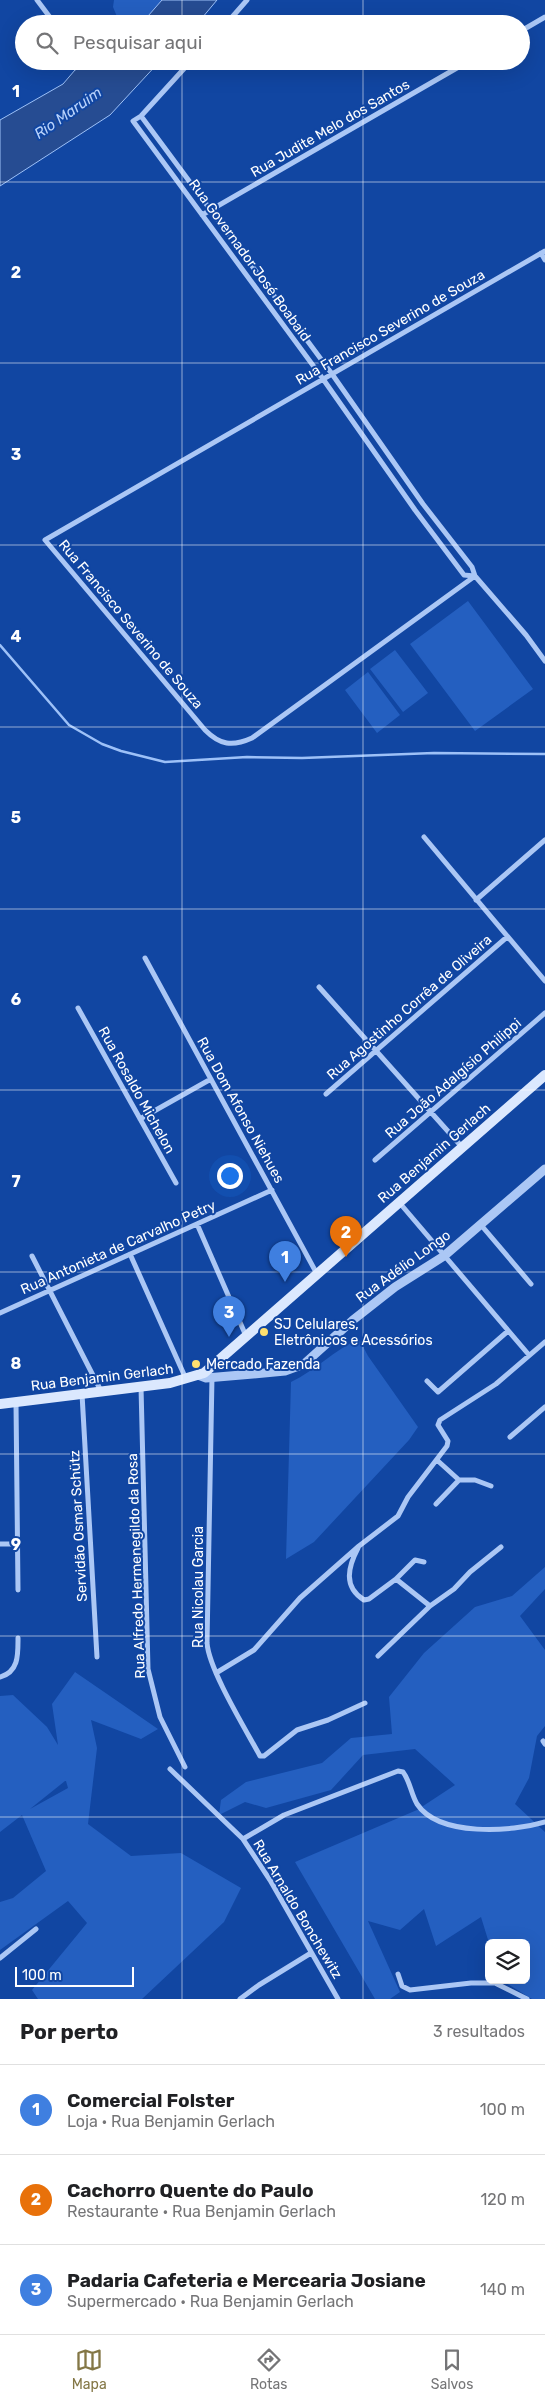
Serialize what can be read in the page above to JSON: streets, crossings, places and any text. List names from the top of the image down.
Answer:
{
  "streets": {
    "main road": ["Rua Benjamin Gerlach"],
    "street": [
      "Rua Judite Melo dos Santos",
      "Rua Governador José Boabaid",
      "Rua Francisco Severino de Souza",
      "Rua Agostinho Corrêa de Oliveira",
      "Rua João Adalgísio Philippi",
      "Rua Rosaldo Michelon",
      "Rua Dom Afonso Niehues",
      "Rua Antonieta de Carvalho Petry",
      "Rua Adélio Longo",
      "Servidão Osmar Schütz",
      "Rua Alfredo Hermenegildo da Rosa",
      "Rua Nicolau Garcia",
      "Rua Arnaldo Bonchewitz"
    ]
  },
  "crossings": [
    ["Rua Judite Melo dos Santos", "Rua Governador José Boabaid"],
    ["Rua Governador José Boabaid", "Rua Francisco Severino de Souza"],
    ["Rua Dom Afonso Niehues", "Rua Benjamin Gerlach"],
    ["Rua Dom Afonso Niehues", "Rua Antonieta de Carvalho Petry"],
    ["Rua Benjamin Gerlach", "Rua Adélio Longo"],
    ["Rua Benjamin Gerlach", "Servidão Osmar Schütz"],
    ["Rua Benjamin Gerlach", "Rua Alfredo Hermenegildo da Rosa"],
    ["Rua Benjamin Gerlach", "Rua Nicolau Garcia"],
    ["Rua Adélio Longo", "Rua Nicolau Garcia"]
  ],
  "water": ["Rio Maruim"],
  "places": ["SJ Celulares, Eletrônicos e Acessórios", "Mercado Fazenda"],
  "scale_bar": "100 m",
  "page": {
    "search": "Pesquisar aqui",
    "pins": ["2", "1", "3"],
    "scale": "100 m",
    "heading": ["Por perto", "3 resultados"],
    "list": [
      {
        "mark": "1",
        "name": "Comercial Folster",
        "note": "Loja · Rua Benjamin Gerlach",
        "value": "100 m"
      },
      {
        "mark": "2",
        "name": "Cachorro Quente do Paulo",
        "note": "Restaurante · Rua Benjamin Gerlach",
        "value": "120 m"
      },
      {
        "mark": "3",
        "name": "Padaria Cafeteria e Mercearia Josiane",
        "note": "Supermercado · Rua Benjamin Gerlach",
        "value": "140 m"
      }
    ],
    "nav": ["Mapa", "Rotas", "Salvos"]
  },
  "grid": {
    "rows": [
      "1",
      "2",
      "3",
      "4",
      "5",
      "6",
      "7",
      "8",
      "9"
    ]
  }
}
